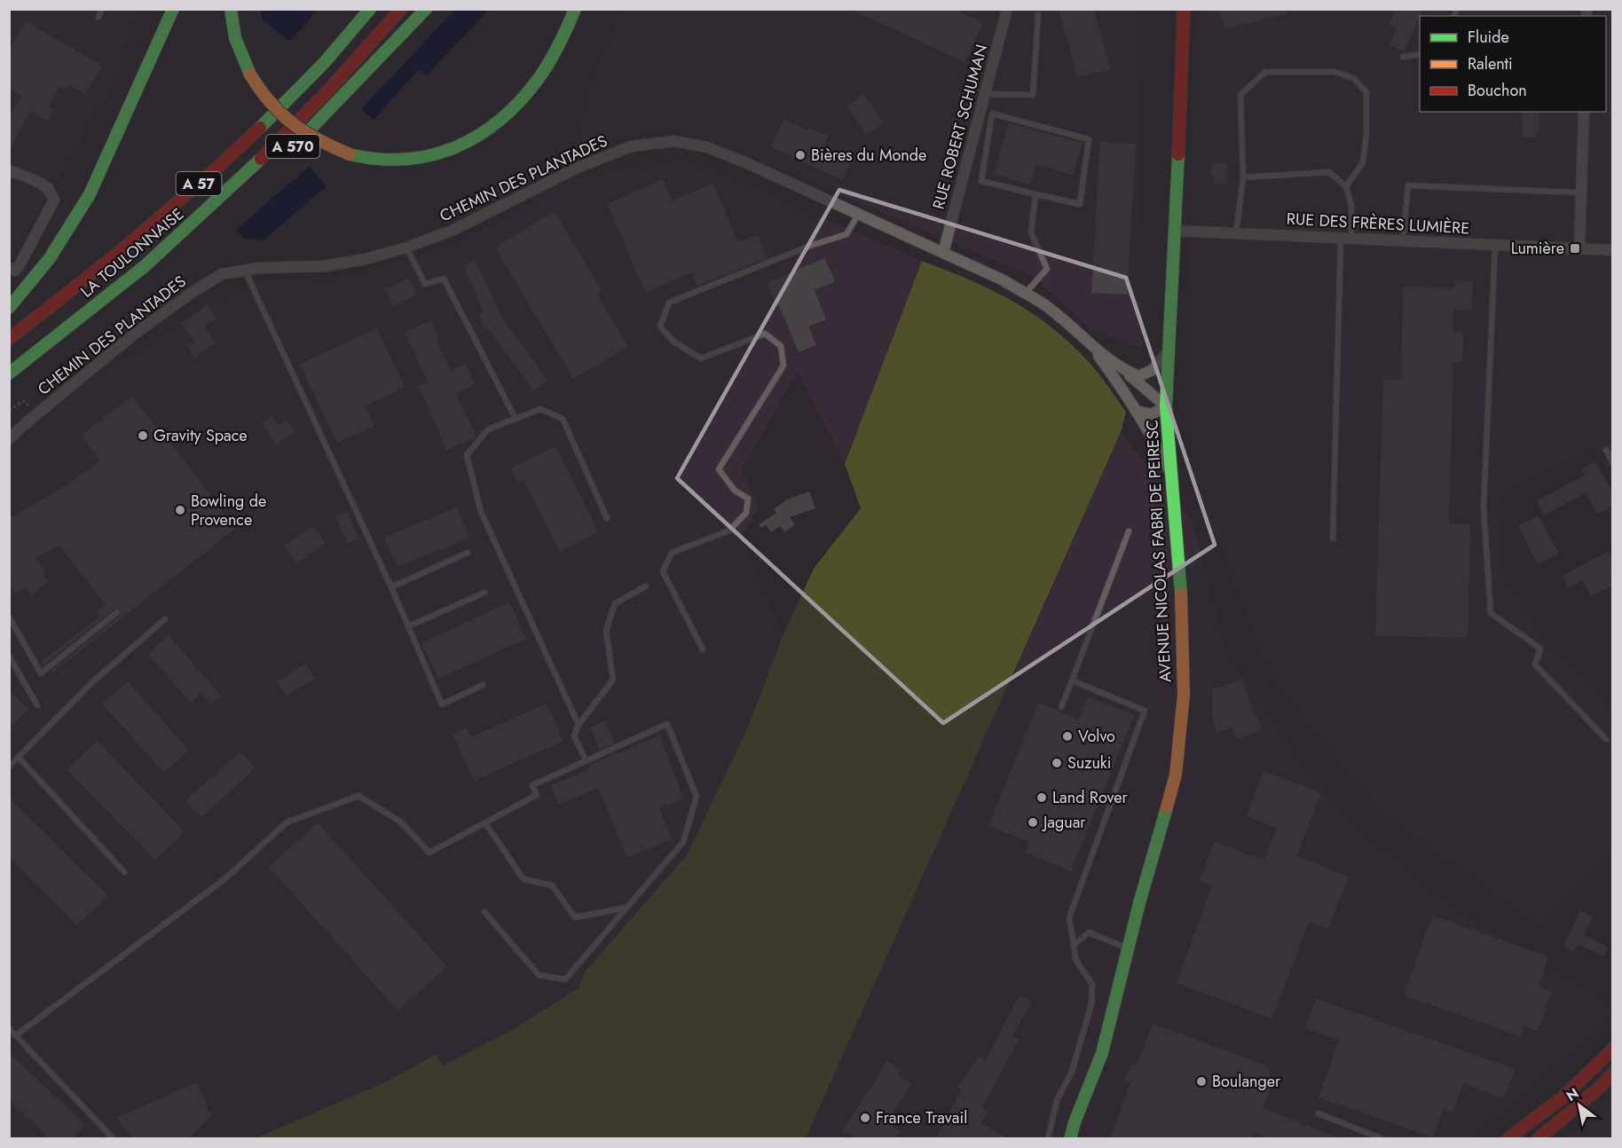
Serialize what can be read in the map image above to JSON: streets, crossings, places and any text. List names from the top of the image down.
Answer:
{
  "streets": {
    "main road": [
      "A 570",
      "A 57",
      "LA TOULONNAISE",
      "AVENUE NICOLAS FABRI DE PEIRESC"
    ],
    "street": ["RUE ROBERT SCHUMAN", "CHEMIN DES PLANTADES", "RUE DES FRÈRES LUMIÈRE"]
  },
  "crossings": [
    ["RUE ROBERT SCHUMAN", "CHEMIN DES PLANTADES"],
    ["A 570", "LA TOULONNAISE"],
    ["RUE DES FRÈRES LUMIÈRE", "AVENUE NICOLAS FABRI DE PEIRESC"]
  ],
  "places": {
    "other": [
      "Bières du Monde",
      "Gravity Space",
      "Bowling de Provence",
      "Volvo",
      "Suzuki",
      "Land Rover",
      "Jaguar",
      "Boulanger",
      "France Travail"
    ],
    "transit": ["Lumière"]
  },
  "legend": ["Fluide", "Ralenti", "Bouchon"],
  "north": "top left"
}
